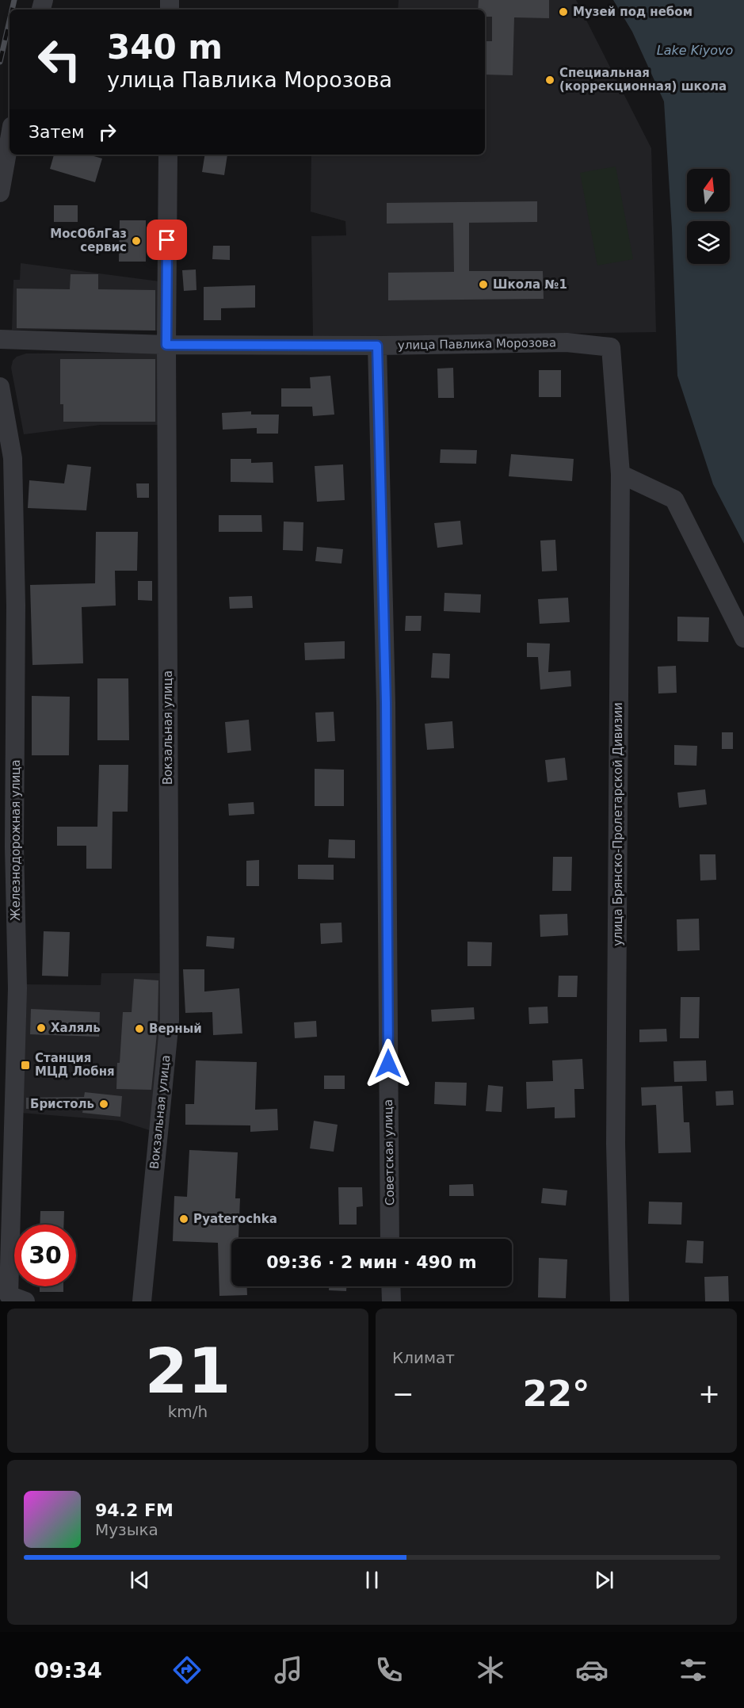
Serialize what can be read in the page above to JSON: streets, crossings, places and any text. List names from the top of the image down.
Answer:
{
  "streets": {
    "street": [
      "улица Павлика Морозова",
      "Вокзальная улица",
      "улица Брянско-Пролетарской Дивизии",
      "Железнодорожная улица",
      "Советская улица"
    ]
  },
  "crossings": [
    ["улица Павлика Морозова", "Вокзальная улица"],
    ["улица Павлика Морозова", "улица Брянско-Пролетарской Дивизии"],
    ["улица Павлика Морозова", "Советская улица"]
  ],
  "water": ["Lake Kiyovo"],
  "places": {
    "other": [
      "Музей под небом",
      "Специальная (коррекционная) школа",
      "МосОблГаз сервис",
      "Школа №1",
      "Халяль",
      "Верный",
      "Бристоль",
      "Pyaterochka"
    ],
    "transit": ["Станция МЦД Лобня"]
  },
  "north": "top",
  "page": {
    "turn": ["340 m", "улица Павлика Морозова"],
    "then": "Затем",
    "limit": "30",
    "trip": "09:36 · 2 мин · 490 m",
    "tile": [
      ["21", "km/h"],
      "Климат"
    ],
    "heat": ["−", "22°", "+"],
    "song": ["94.2 FM", "Музыка"],
    "tabs": "09:34"
  }
}
